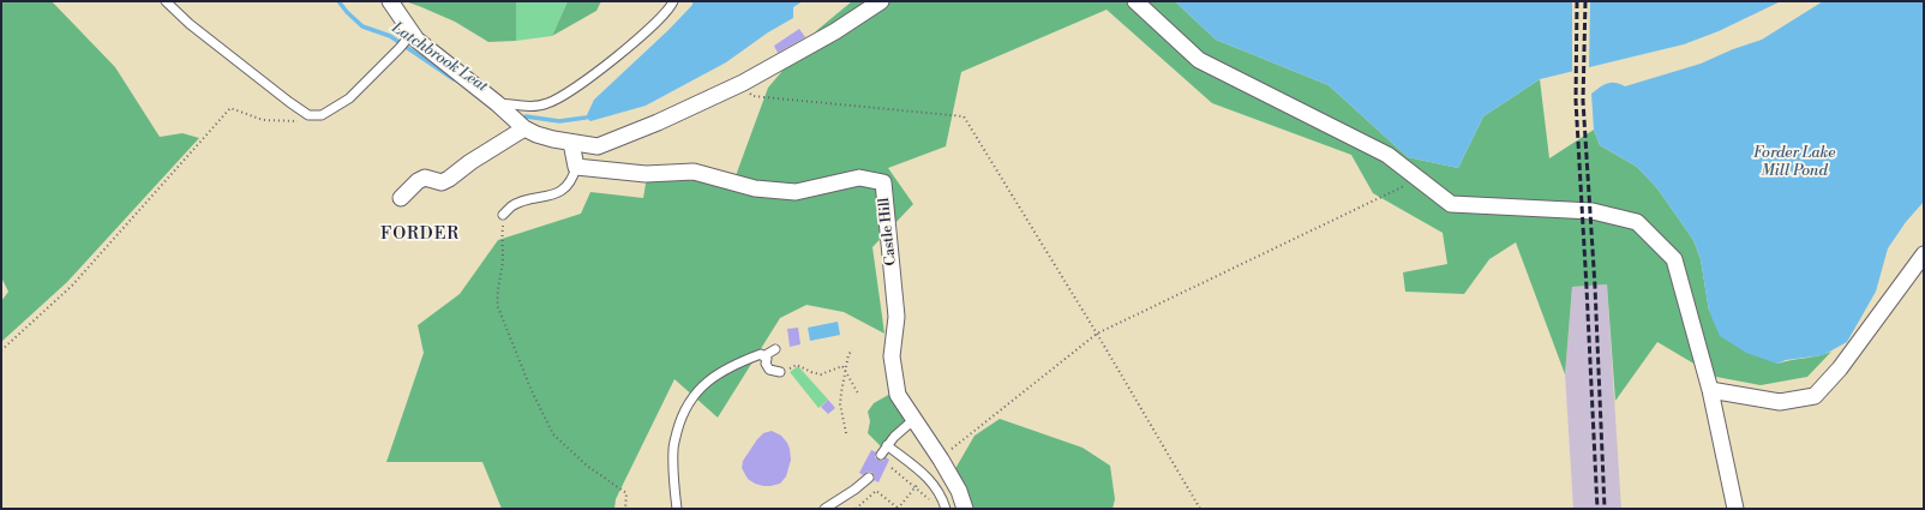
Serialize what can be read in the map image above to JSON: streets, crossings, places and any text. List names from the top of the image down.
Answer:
{
  "streets": {
    "street": ["Castle Hill"]
  },
  "districts": ["FORDER"],
  "water": ["Latchbrook Leat", "Forder Lake Mill Pond"]
}
